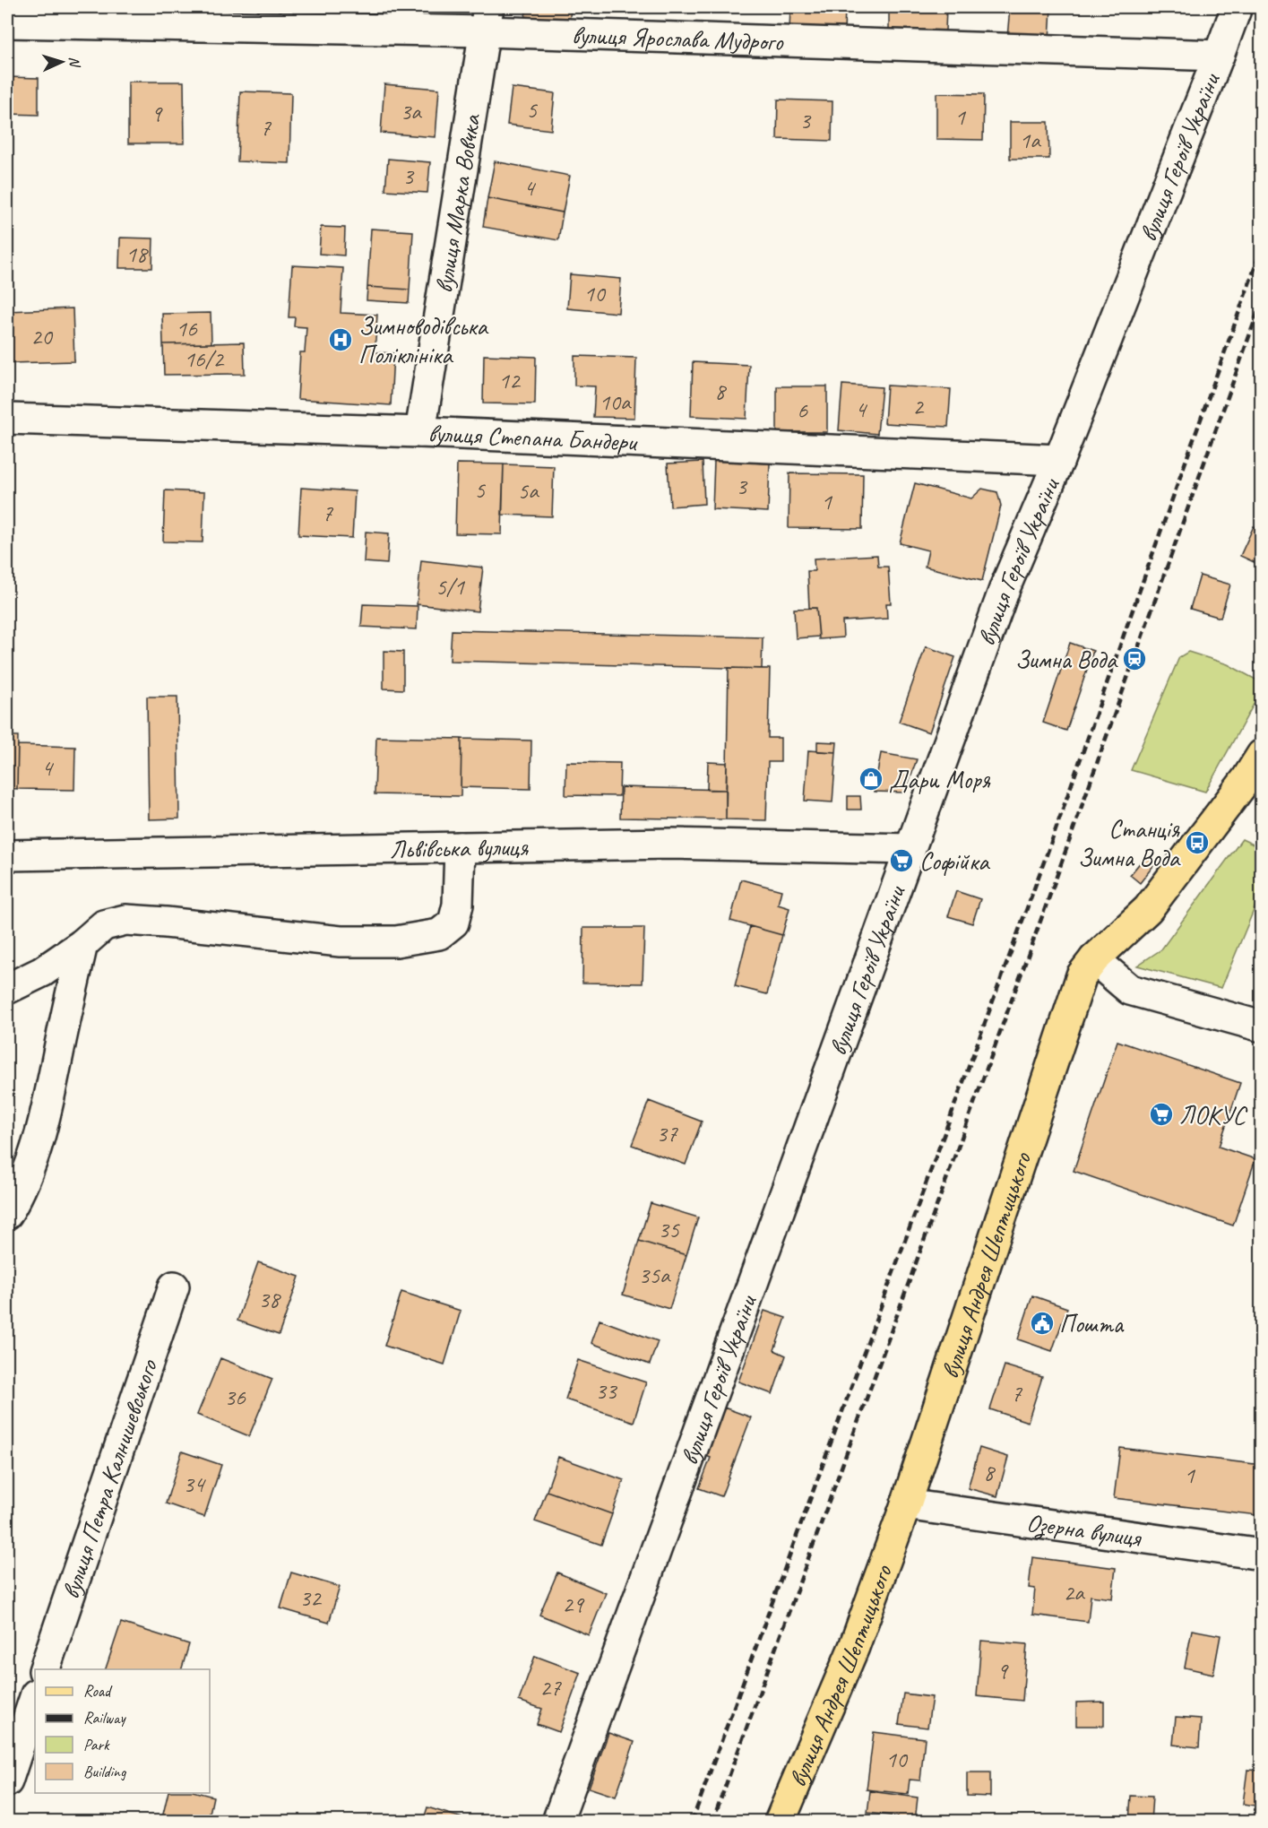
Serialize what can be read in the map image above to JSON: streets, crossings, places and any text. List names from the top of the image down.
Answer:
{
  "streets": {
    "main road": ["вулиця Андрея Шептицького"],
    "street": [
      "вулиця Ярослава Мудрого",
      "вулиця Героїв України",
      "вулиця Марка Вовчка",
      "вулиця Степана Бандери",
      "Львівська вулиця",
      "вулиця Петра Калнишевського",
      "Озерна вулиця"
    ]
  },
  "crossings": [
    ["вулиця Ярослава Мудрого", "вулиця Героїв України"],
    ["вулиця Ярослава Мудрого", "вулиця Марка Вовчка"],
    ["вулиця Героїв України", "вулиця Степана Бандери"],
    ["вулиця Героїв України", "Львівська вулиця"],
    ["вулиця Марка Вовчка", "вулиця Степана Бандери"],
    ["вулиця Андрея Шептицького", "Озерна вулиця"]
  ],
  "places": {
    "hospital": ["Зимноводівська Поліклініка"],
    "station": ["Зимна Вода"],
    "shop": ["Дари Моря"],
    "bus stop": ["Станція Зимна Вода"],
    "supermarket": ["Софійка", "ЛОКУС"],
    "public building": ["Пошта"]
  },
  "house_numbers": [
    "5",
    "3а",
    "9",
    "1",
    "3",
    "7",
    "1а",
    "3",
    "4",
    "18",
    "10",
    "16",
    "20",
    "16/2",
    "12",
    "8",
    "10а",
    "2",
    "4",
    "6",
    "3",
    "5",
    "5а",
    "1",
    "7",
    "5/1",
    "4",
    "37",
    "35",
    "35а",
    "38",
    "33",
    "7",
    "36",
    "8",
    "1",
    "34",
    "2а",
    "32",
    "29",
    "9",
    "27",
    "10"
  ],
  "legend": [
    "Road",
    "Railway",
    "Park",
    "Building"
  ],
  "north": "right"
}
